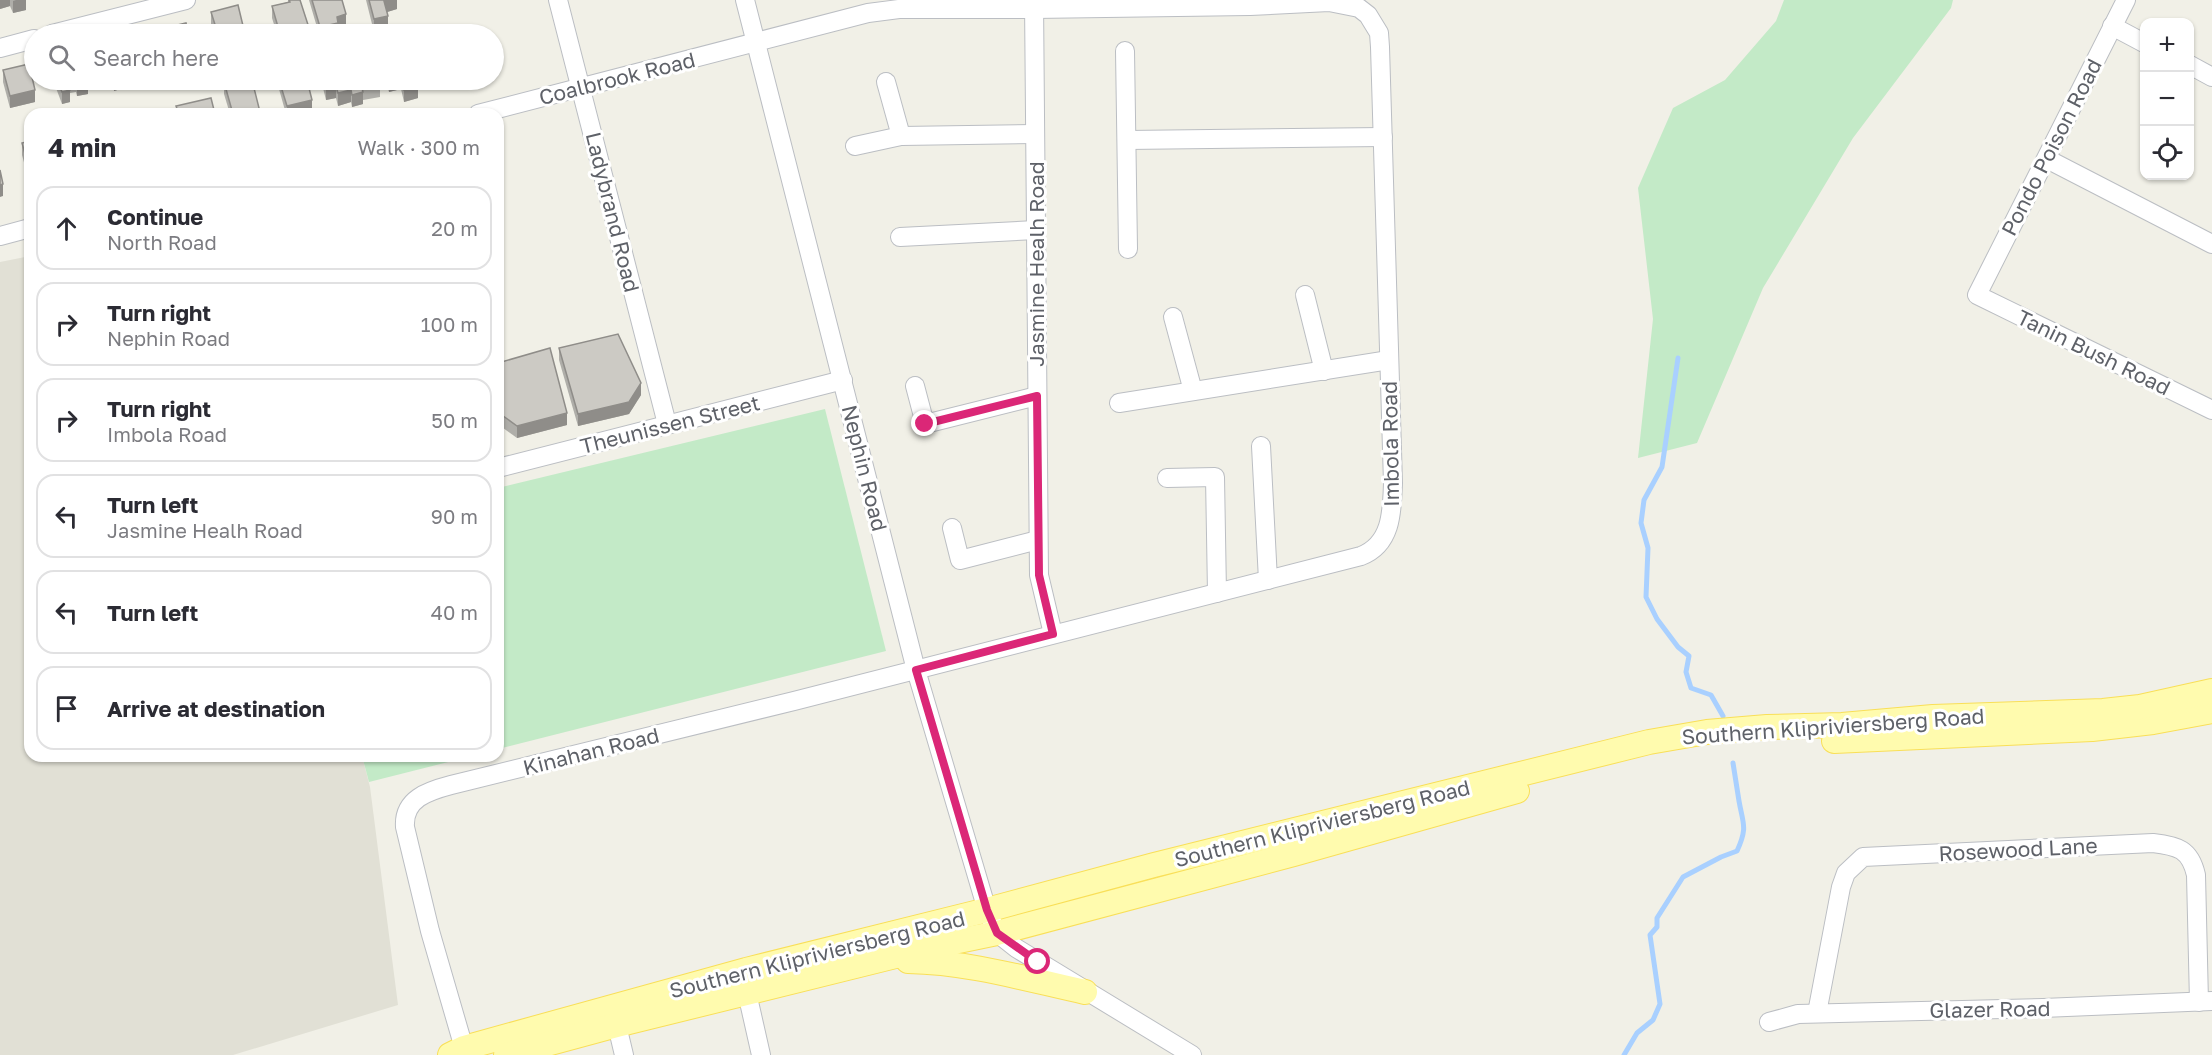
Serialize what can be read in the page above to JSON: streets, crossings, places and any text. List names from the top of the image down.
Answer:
{
  "streets": {
    "main road": ["Southern Klipriviersberg Road"],
    "street": [
      "Coalbrook Road",
      "Pondo Poison Road",
      "Ladybrand Road",
      "Jasmine Healh Road",
      "Tanin Bush Road",
      "Theunissen Street",
      "Imbola Road",
      "Nephin Road",
      "Kinahan Road",
      "Rosewood Lane",
      "Glazer Road"
    ]
  },
  "crossings": [
    ["Coalbrook Road", "Ladybrand Road"],
    ["Coalbrook Road", "Jasmine Healh Road"],
    ["Coalbrook Road", "Imbola Road"],
    ["Coalbrook Road", "Nephin Road"],
    ["Pondo Poison Road", "Tanin Bush Road"],
    ["Ladybrand Road", "Theunissen Street"],
    ["Jasmine Healh Road", "Imbola Road"],
    ["Theunissen Street", "Nephin Road"],
    ["Imbola Road", "Nephin Road"],
    ["Imbola Road", "Kinahan Road"],
    ["Nephin Road", "Southern Klipriviersberg Road"],
    ["Nephin Road", "Kinahan Road"],
    ["Southern Klipriviersberg Road", "Kinahan Road"],
    ["Rosewood Lane", "Glazer Road"]
  ],
  "page": {
    "map_buttons": ["+", "−"],
    "search": "Search here",
    "heading": ["4 min", "Walk · 300 m"],
    "list": [
      ["Continue", "North Road", "20 m"],
      ["Turn right", "Nephin Road", "100 m"],
      ["Turn right", "Imbola Road", "50 m"],
      ["Turn left", "Jasmine Healh Road", "90 m"],
      ["Turn left", "40 m"],
      "Arrive at destination"
    ]
  }
}
